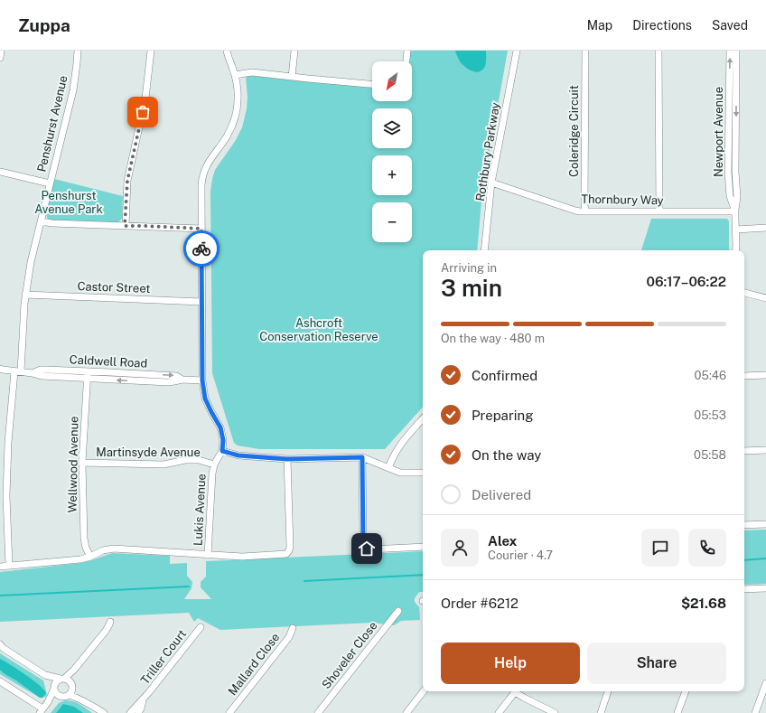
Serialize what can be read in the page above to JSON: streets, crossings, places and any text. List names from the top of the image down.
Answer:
{
  "streets": {
    "street": [
      "Penshurst Avenue",
      "Coleridge Circuit",
      "Newport Avenue",
      "Rothbury Parkway",
      "Thornbury Way",
      "Castor Street",
      "Caldwell Road",
      "Martinsyde Avenue",
      "Wellwood Avenue",
      "Lukis Avenue",
      "Shoveler Close",
      "Triller Court",
      "Mallard Close"
    ]
  },
  "crossings": [
    ["Penshurst Avenue", "Castor Street"],
    ["Penshurst Avenue", "Caldwell Road"],
    ["Coleridge Circuit", "Thornbury Way"],
    ["Newport Avenue", "Thornbury Way"],
    ["Rothbury Parkway", "Thornbury Way"],
    ["Caldwell Road", "Wellwood Avenue"],
    ["Martinsyde Avenue", "Wellwood Avenue"],
    ["Martinsyde Avenue", "Lukis Avenue"]
  ],
  "parks": ["Penshurst Avenue Park", "Ashcroft Conservation Reserve"],
  "north": "bottom left",
  "page": {
    "header": "Zuppa",
    "nav": ["Map", "Directions", "Saved"],
    "map_buttons": ["+", "−"],
    "heading": ["3 min", "Arriving in", "06:17–06:22"],
    "panel": [
      "Alex",
      "Courier · 4.7",
      "Order #6212",
      "$21.68"
    ],
    "bar": "On the way · 480 m",
    "list": [
      ["Confirmed", "05:46"],
      ["Preparing", "05:53"],
      ["On the way", "05:58"],
      "Delivered"
    ],
    "buttons": ["Help", "Share"]
  }
}
